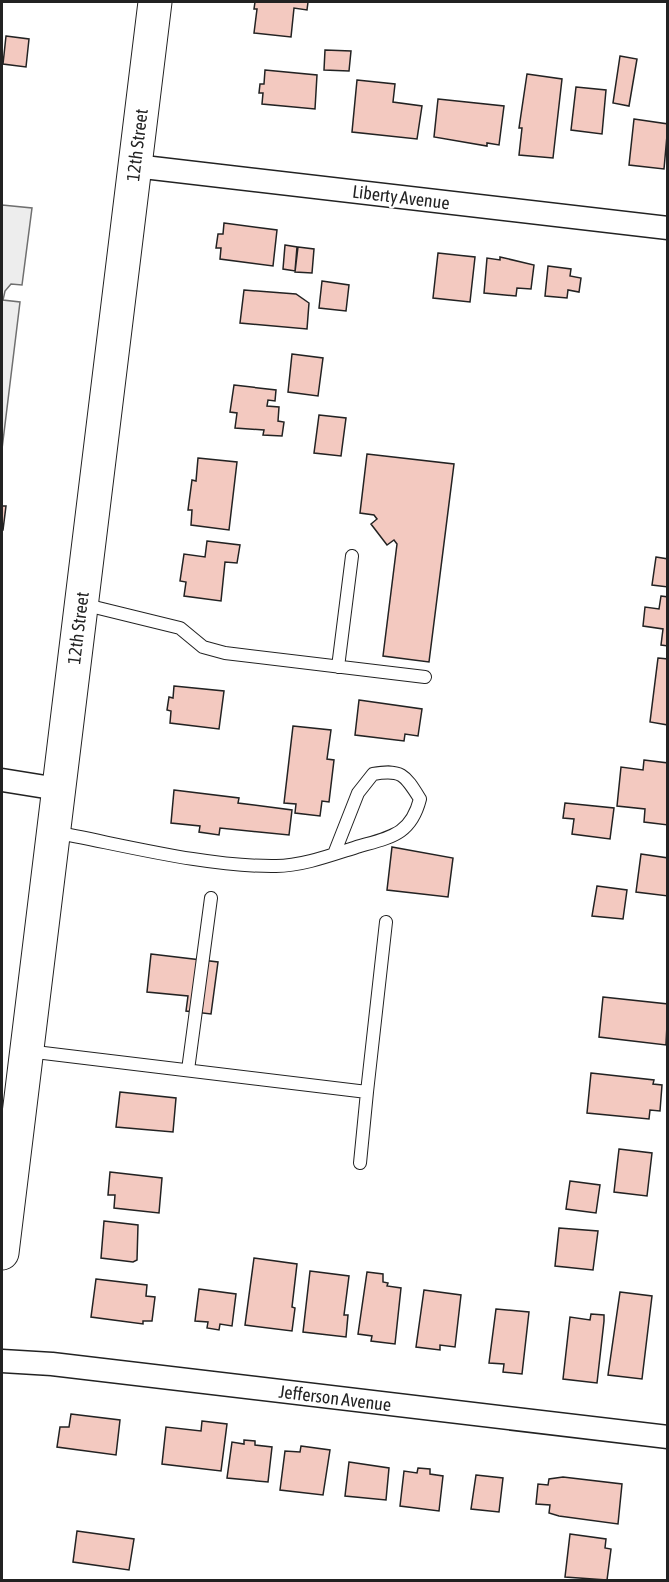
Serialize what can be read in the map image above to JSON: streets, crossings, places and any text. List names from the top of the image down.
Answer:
{
  "streets": {
    "main road": ["12th Street"],
    "street": ["Liberty Avenue", "Jefferson Avenue"]
  },
  "crossings": [
    ["12th Street", "Liberty Avenue"]
  ]
}
